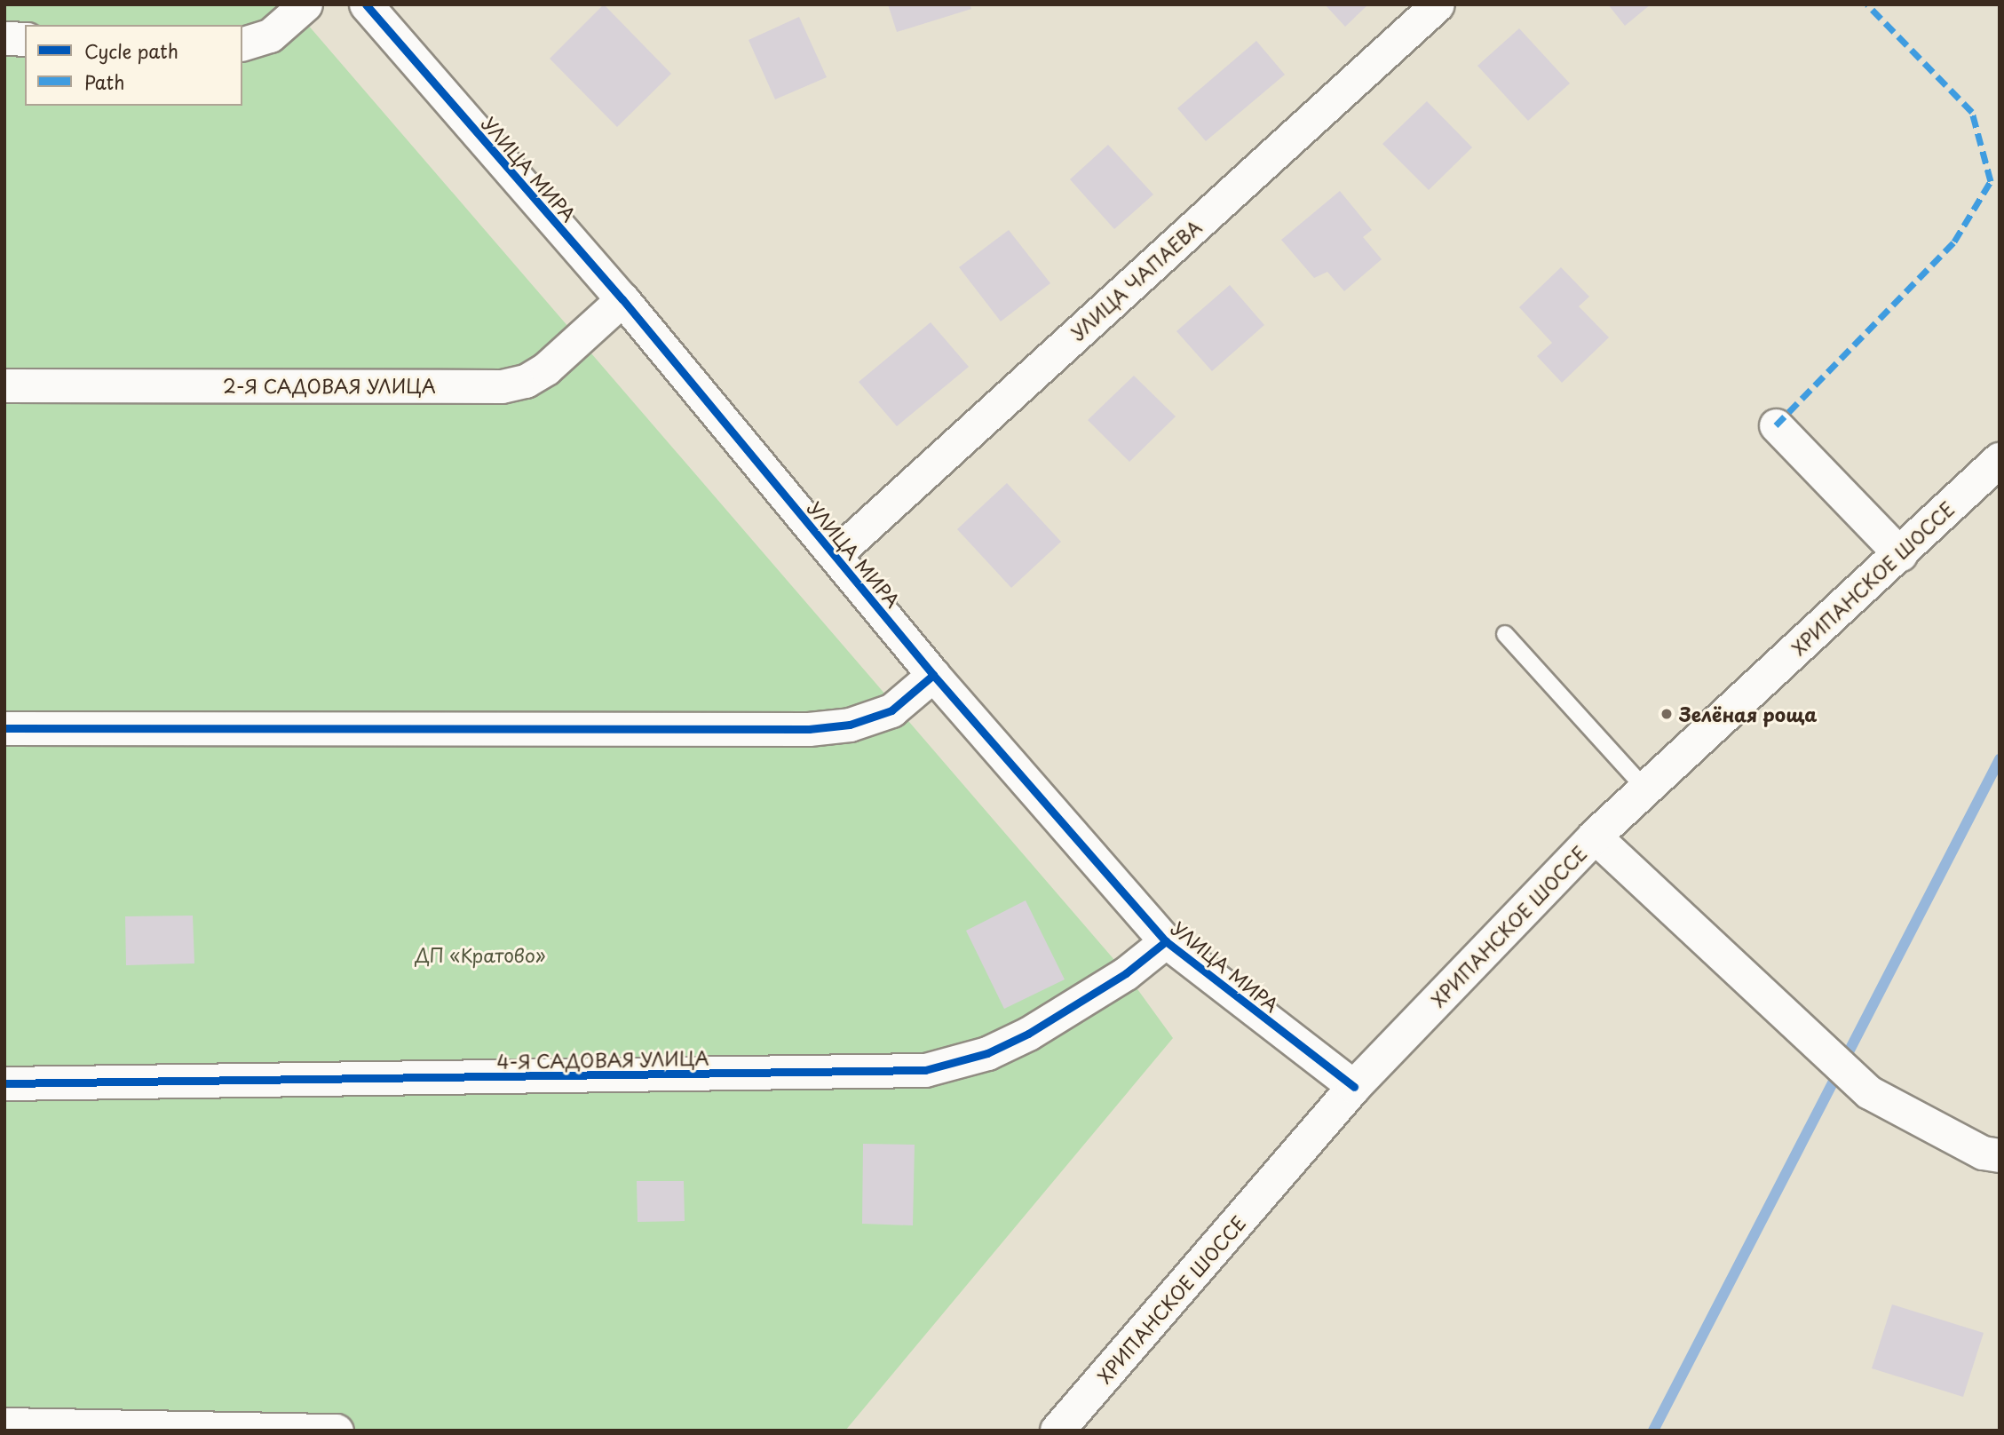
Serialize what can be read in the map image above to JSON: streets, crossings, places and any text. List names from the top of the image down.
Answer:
{
  "streets": {
    "main road": ["ХРИПАНСКОЕ ШОССЕ"],
    "street": [
      "УЛИЦА МИРА",
      "УЛИЦА ЧАПАЕВА",
      "2-Я САДОВАЯ УЛИЦА",
      "4-Я САДОВАЯ УЛИЦА"
    ]
  },
  "crossings": [
    ["УЛИЦА МИРА", "УЛИЦА ЧАПАЕВА"],
    ["УЛИЦА МИРА", "2-Я САДОВАЯ УЛИЦА"],
    ["УЛИЦА МИРА", "ХРИПАНСКОЕ ШОССЕ"],
    ["УЛИЦА МИРА", "4-Я САДОВАЯ УЛИЦА"]
  ],
  "parks": ["ДП «Кратово»"],
  "places": ["Зелёная роща"],
  "legend": ["Cycle path", "Path"]
}
